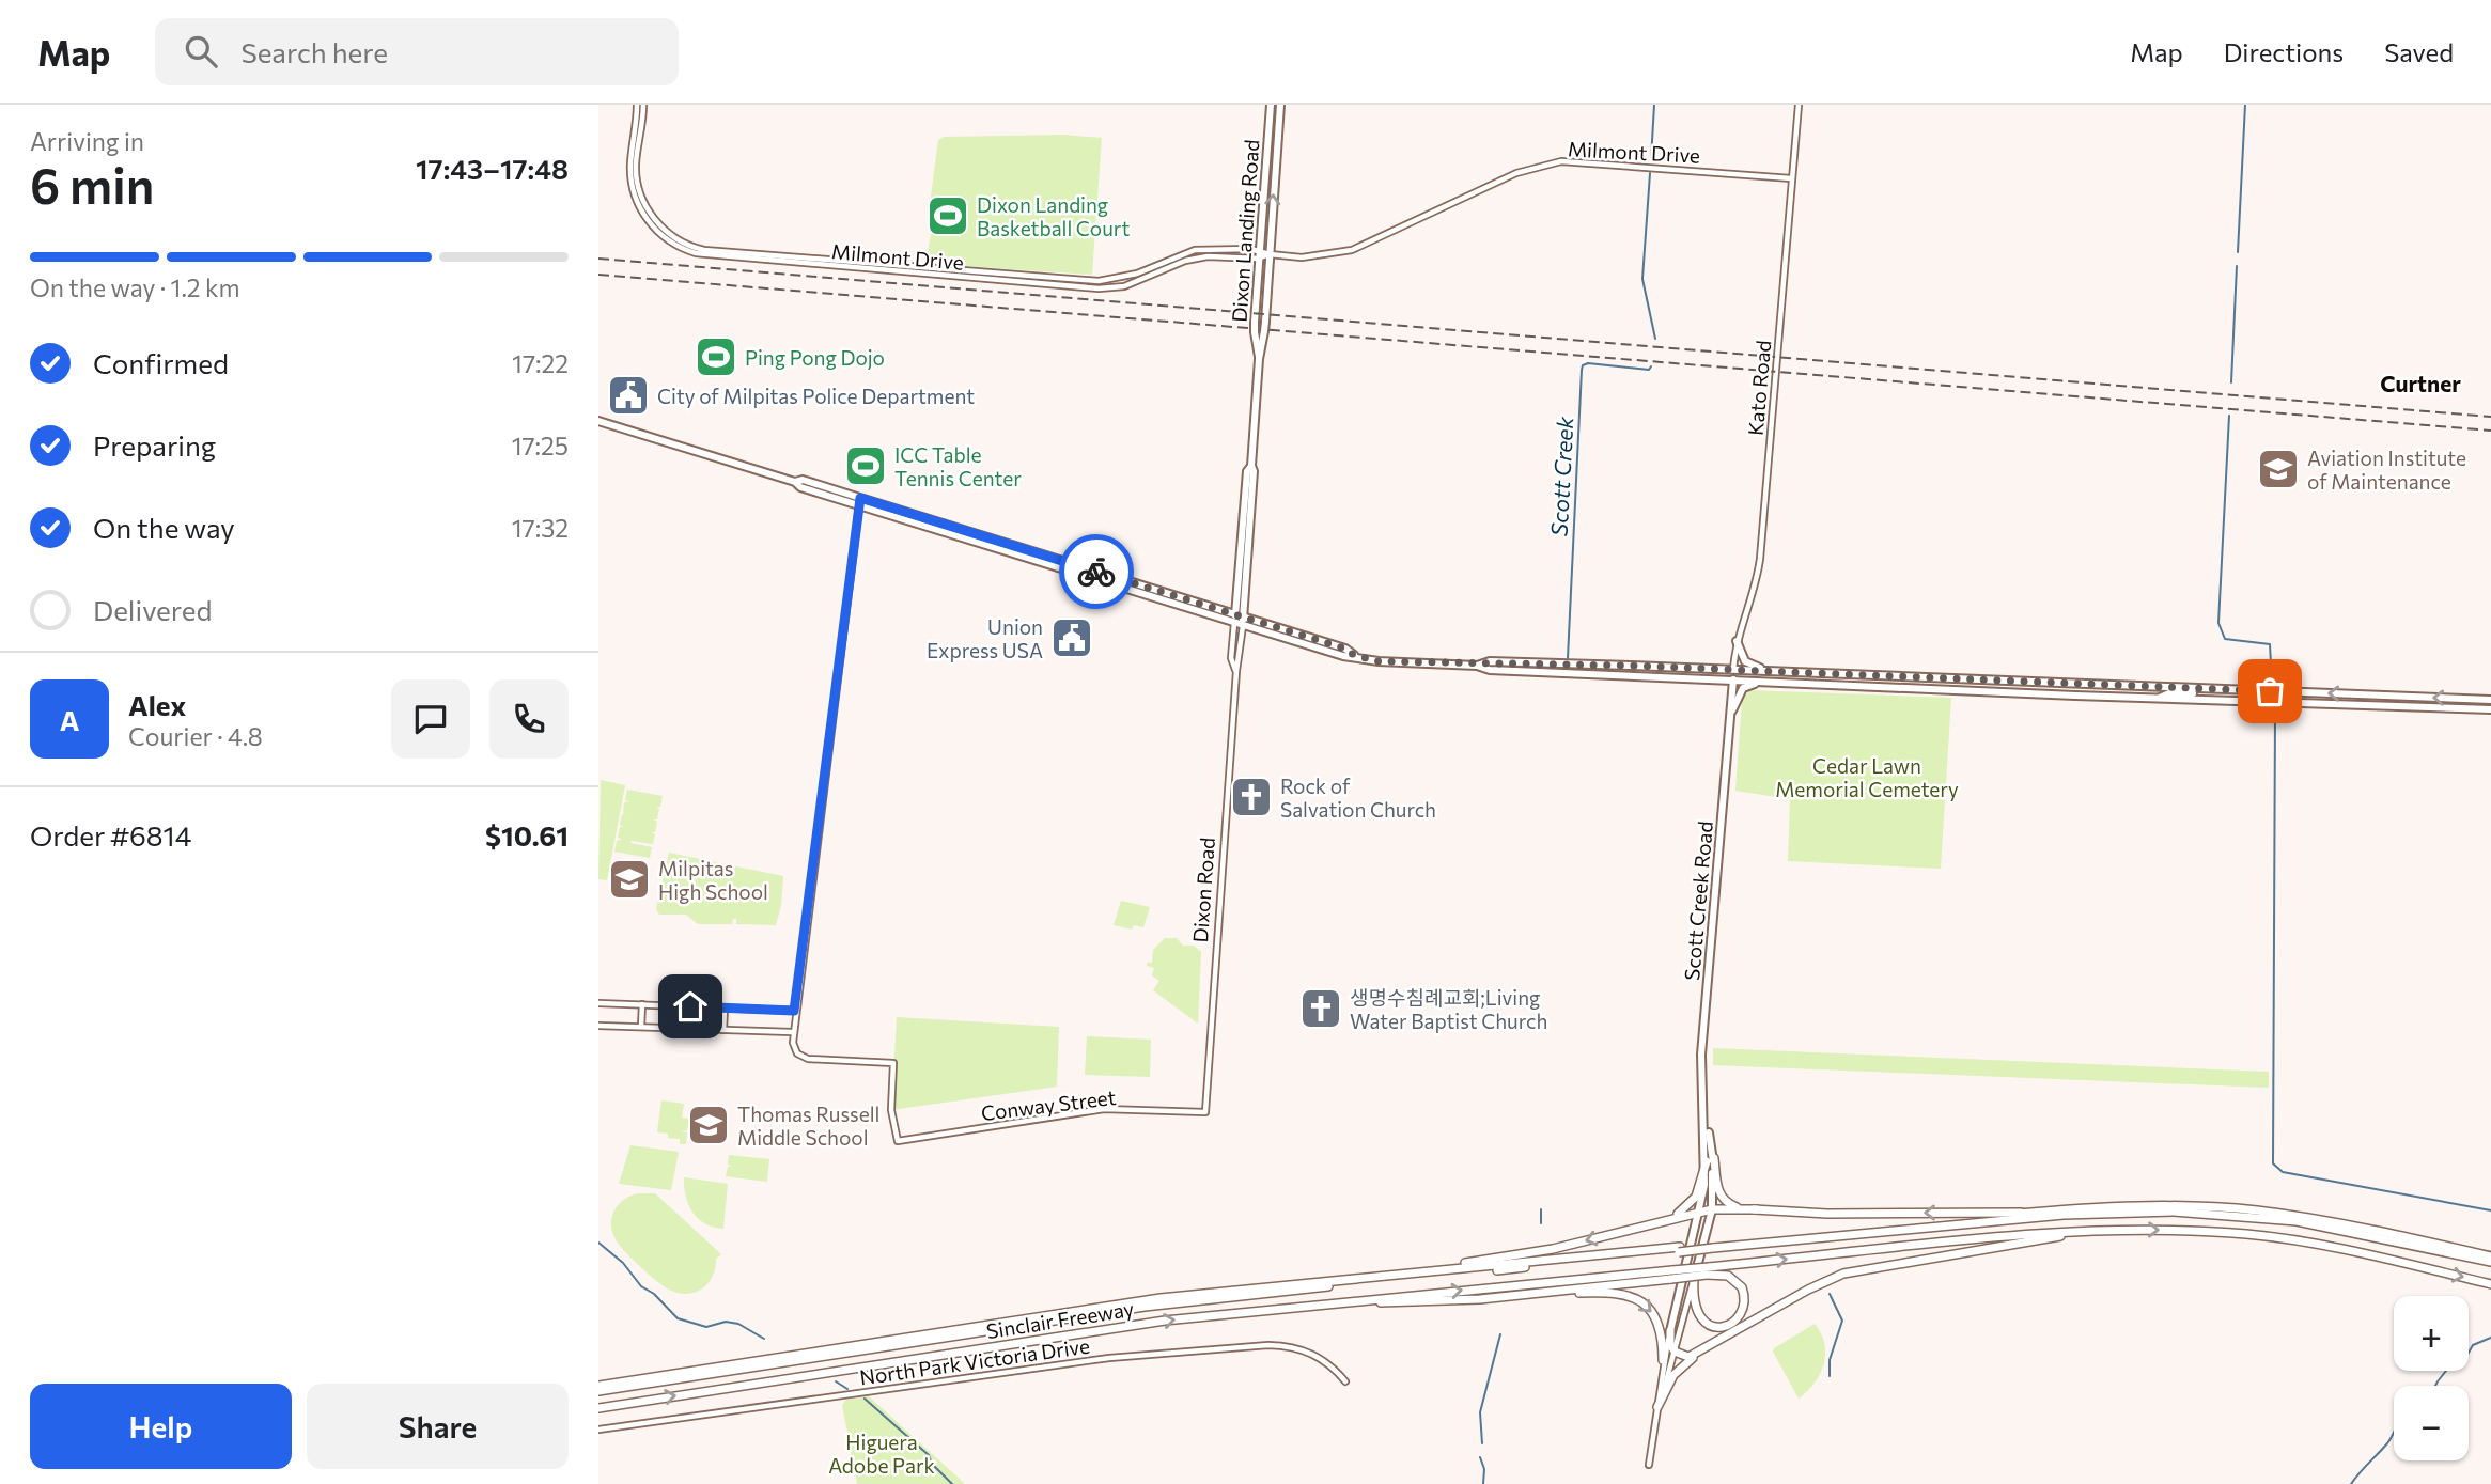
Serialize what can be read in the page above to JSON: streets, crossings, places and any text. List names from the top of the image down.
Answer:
{
  "streets": {
    "highway": ["Sinclair Freeway"],
    "main road": ["Dixon Landing Road", "Dixon Road", "Scott Creek Road"],
    "street": [
      "Milmont Drive",
      "Kato Road",
      "Conway Street",
      "North Park Victoria Drive"
    ]
  },
  "crossings": [
    ["Milmont Drive", "Dixon Landing Road"],
    ["Milmont Drive", "Kato Road"],
    ["Dixon Landing Road", "Dixon Road"],
    ["Kato Road", "Scott Creek Road"],
    ["Dixon Road", "Conway Street"]
  ],
  "districts": ["Curtner"],
  "water": ["Scott Creek"],
  "parks": ["Cedar Lawn Memorial Cemetery", "Higuera Adobe Park"],
  "places": {
    "sports": ["Dixon Landing Basketball Court", "Ping Pong Dojo", "ICC Table Tennis Center"],
    "public building": ["City of Milpitas Police Department", "Union Express USA"],
    "school or university": ["Aviation Institute of Maintenance", "Milpitas High School", "Thomas Russell Middle School"],
    "church": ["Rock of Salvation Church", "생명수침례교회;Living Water Baptist Church"]
  },
  "page": {
    "header": "Map",
    "search": "Search here",
    "nav": ["Map", "Directions", "Saved"],
    "heading": ["6 min", "Arriving in", "17:43–17:48"],
    "panel": [
      "Alex",
      "Courier · 4.8",
      "Order #6814",
      "$10.61"
    ],
    "bar": "On the way · 1.2 km",
    "list": [
      ["Confirmed", "17:22"],
      ["Preparing", "17:25"],
      ["On the way", "17:32"],
      "Delivered"
    ],
    "round": "A",
    "map_buttons": ["+", "−"],
    "buttons": ["Help", "Share"]
  }
}
